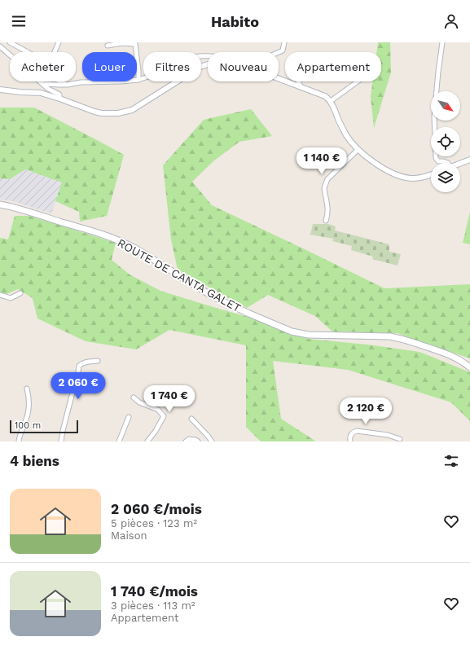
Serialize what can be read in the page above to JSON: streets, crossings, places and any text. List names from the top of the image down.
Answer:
{
  "streets": {
    "main road": ["ROUTE DE CANTA GALET"]
  },
  "scale_bar": "100 m",
  "north": "bottom right",
  "page": {
    "header": "Habito",
    "chip": [
      "Acheter",
      "Louer",
      "Filtres",
      "Nouveau",
      "Appartement"
    ],
    "price": [
      "1 140 €",
      "2 060 €",
      "1 740 €",
      "2 120 €"
    ],
    "scale": "100 m",
    "heading": "4 biens",
    "list": [
      {
        "name": "2 060 €/mois",
        "note": "5 pièces · 123 m² · Maison"
      },
      {
        "name": "1 740 €/mois",
        "note": "3 pièces · 113 m² · Appartement"
      }
    ]
  }
}
